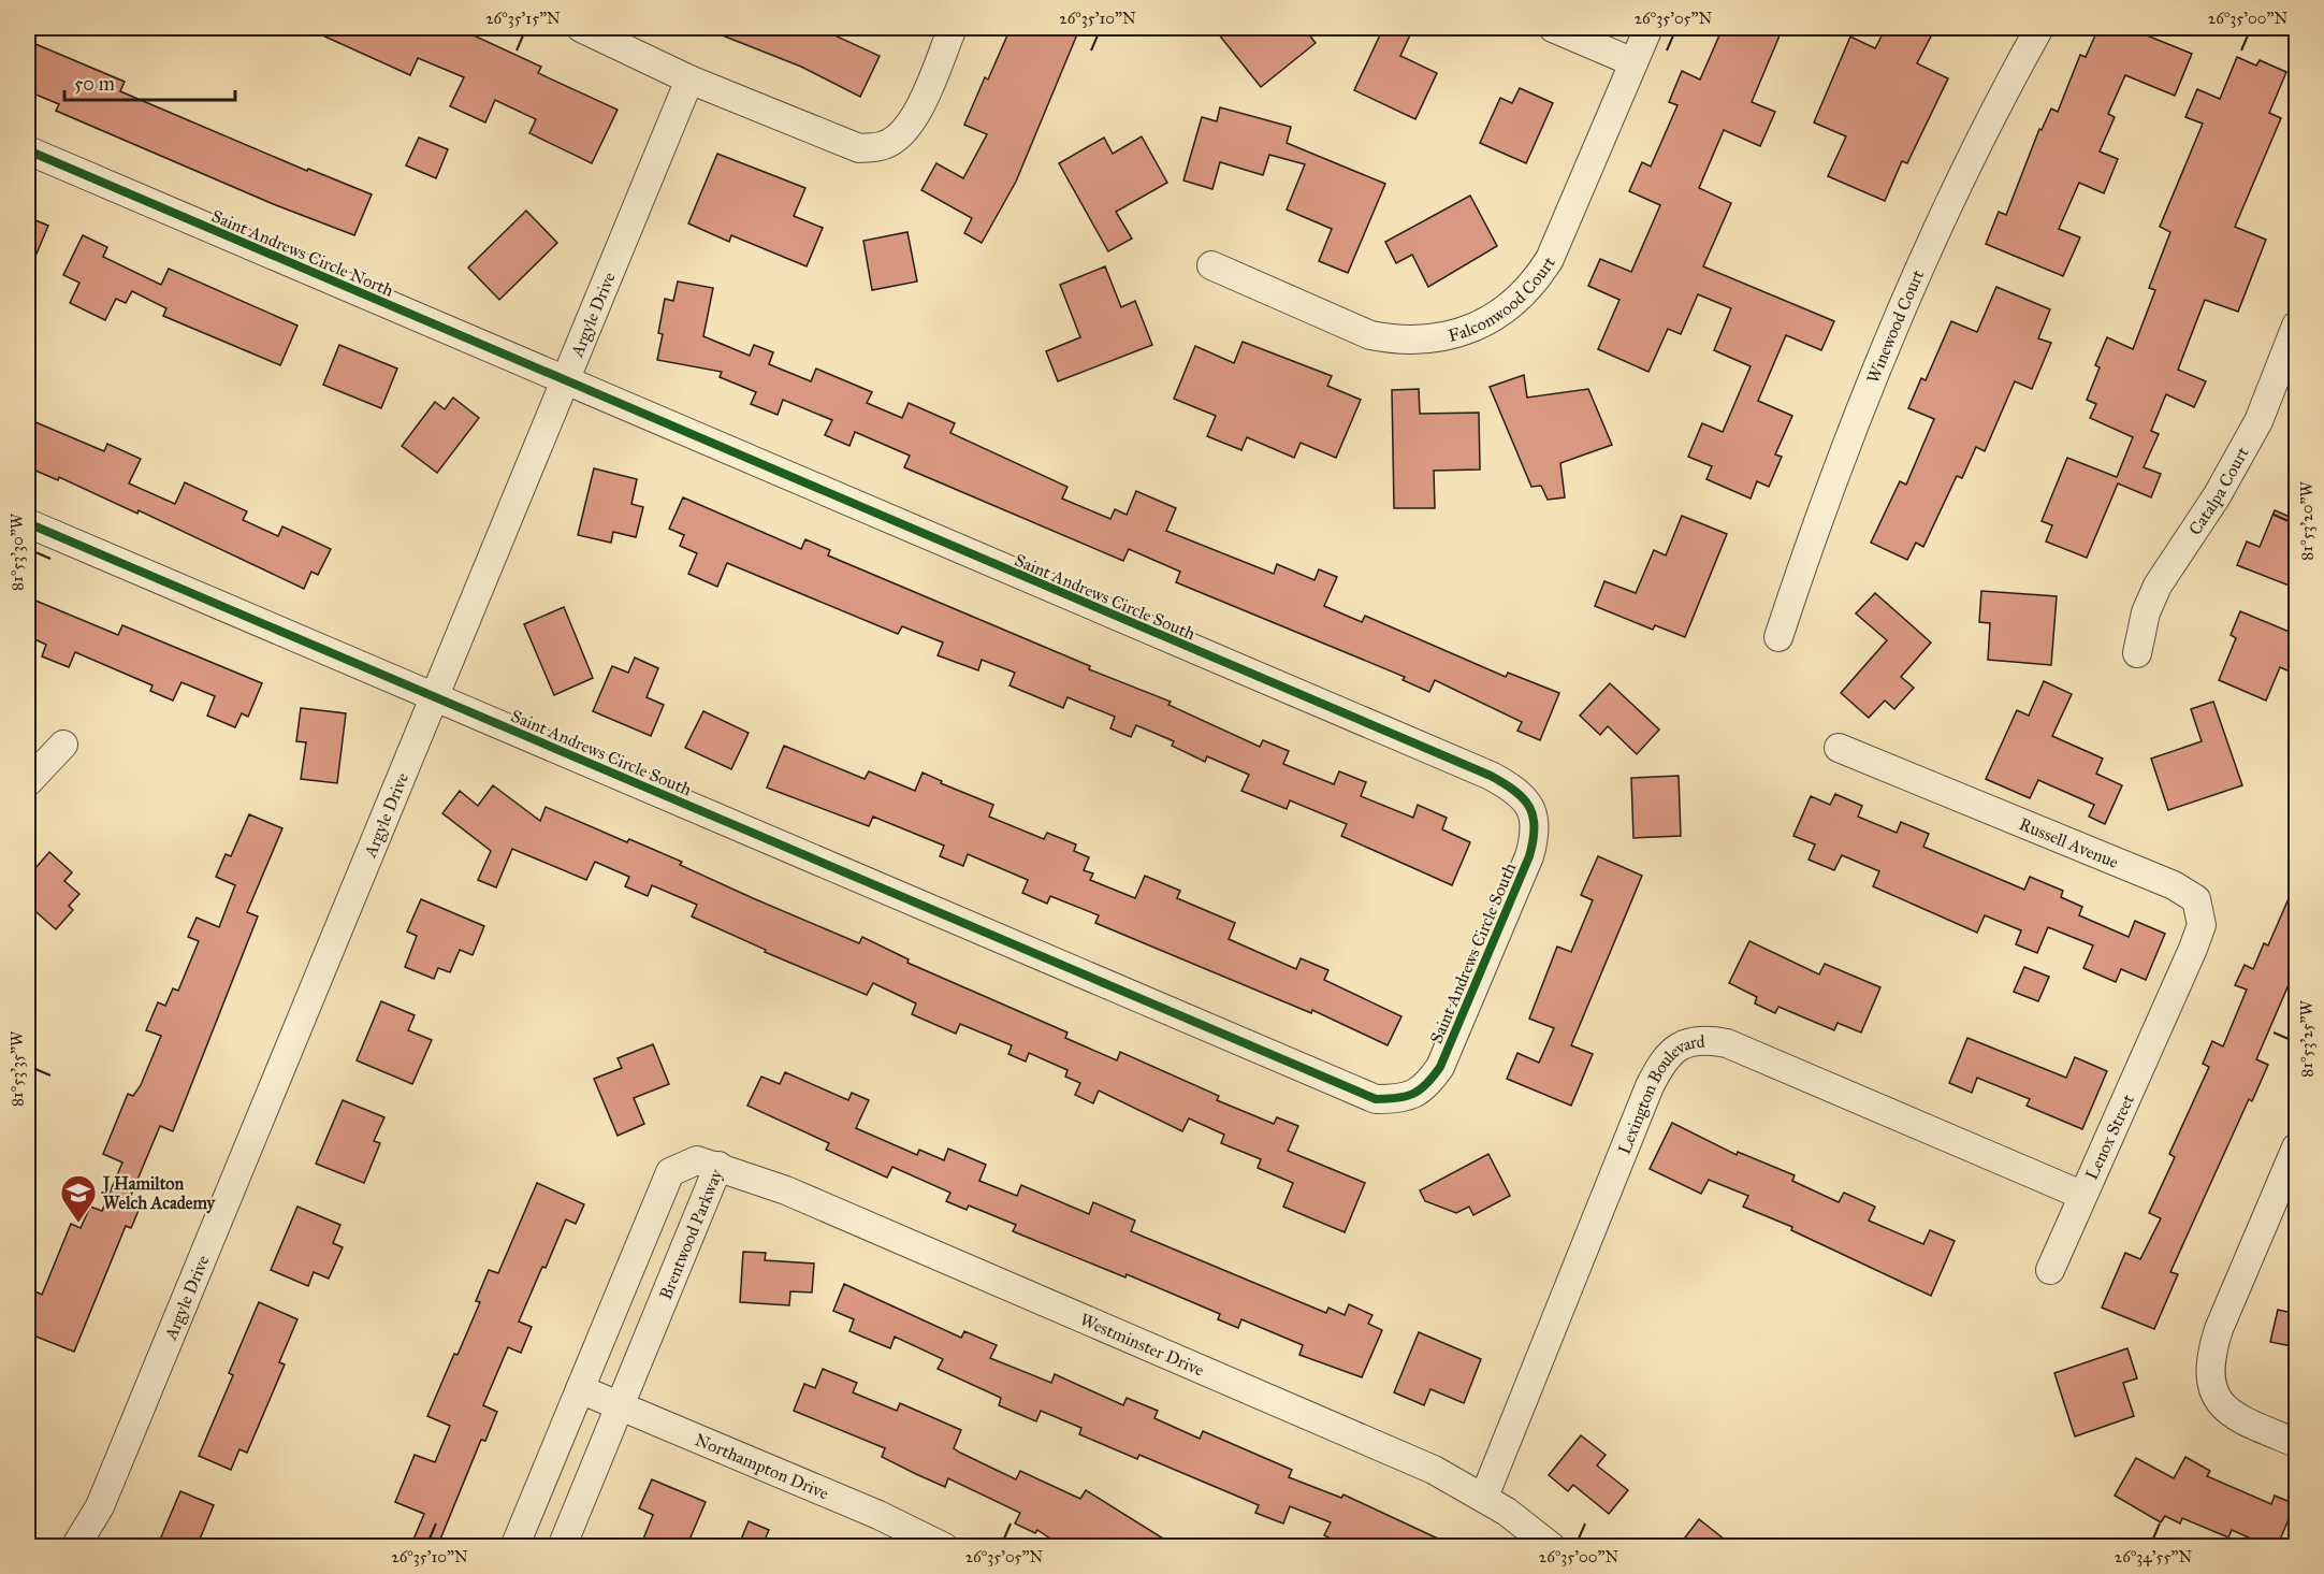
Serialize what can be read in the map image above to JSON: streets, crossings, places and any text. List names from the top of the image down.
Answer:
{
  "streets": {
    "street": [
      "Saint Andrews Circle North",
      "Falconwood Court",
      "Argyle Drive",
      "Winewood Court",
      "Catalpa Court",
      "Saint Andrews Circle South",
      "Russell Avenue",
      "Lexington Boulevard",
      "Lenox Street",
      "Brentwood Parkway",
      "Westminster Drive",
      "Northampton Drive"
    ]
  },
  "crossings": [
    ["Saint Andrews Circle North", "Argyle Drive"],
    ["Saint Andrews Circle North", "Saint Andrews Circle South"],
    ["Argyle Drive", "Saint Andrews Circle South"],
    ["Russell Avenue", "Lenox Street"],
    ["Lexington Boulevard", "Lenox Street"],
    ["Lexington Boulevard", "Westminster Drive"],
    ["Brentwood Parkway", "Westminster Drive"],
    ["Brentwood Parkway", "Northampton Drive"]
  ],
  "places": {
    "school or university": ["J Hamilton Welch Academy"]
  },
  "scale_bar": "50 m",
  "coordinates": [
    "26°35'15\"N",
    "26°35'10\"N",
    "26°35'05\"N",
    "26°35'00\"N",
    "81°53'20\"W",
    "81°53'30\"W",
    "81°53'25\"W",
    "81°53'35\"W",
    "26°34'55\"N"
  ]
}
